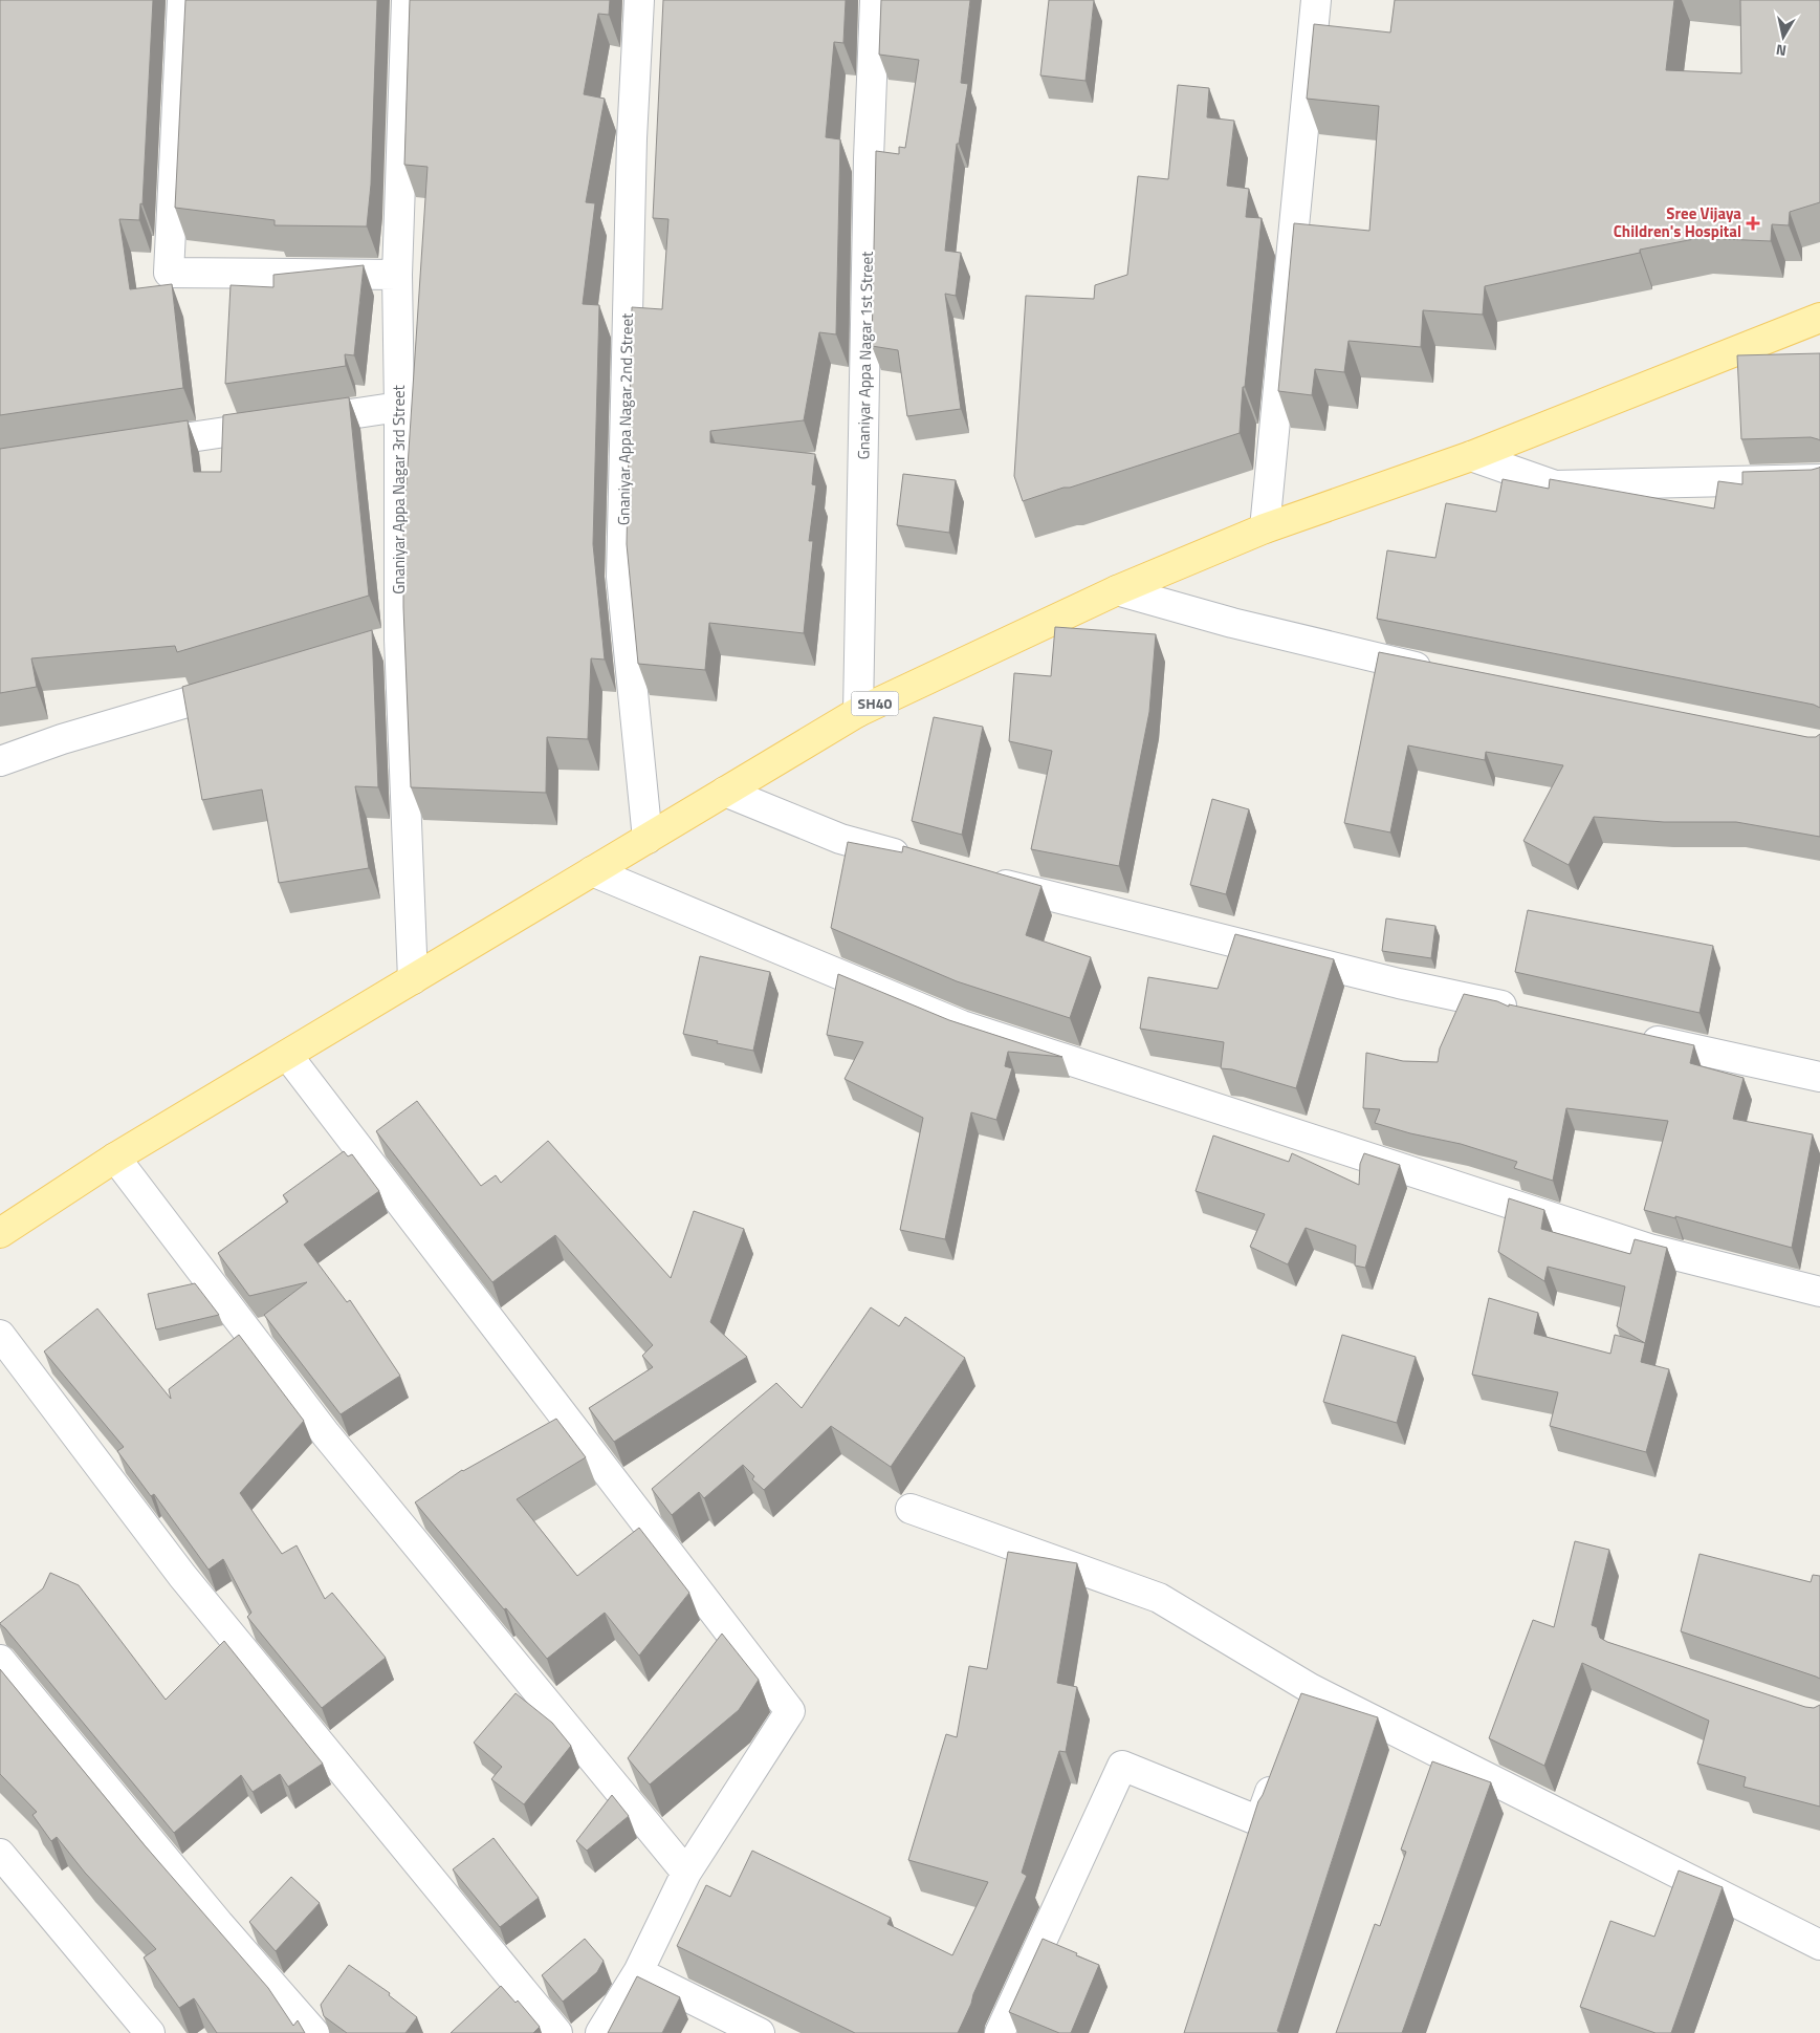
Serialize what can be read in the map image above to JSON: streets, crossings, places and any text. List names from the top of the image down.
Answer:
{
  "streets": {
    "main road": ["SH40"],
    "street": ["Gnaniyar Appa Nagar 1st Street", "Gnaniyar Appa Nagar 2nd Street", "Gnaniyar Appa Nagar 3rd Street"]
  },
  "crossings": [
    ["Gnaniyar Appa Nagar 1st Street", "SH40"],
    ["Gnaniyar Appa Nagar 2nd Street", "SH40"],
    ["Gnaniyar Appa Nagar 3rd Street", "SH40"]
  ],
  "places": {
    "health": ["Sree Vijaya Children's Hospital"]
  },
  "north": "bottom"
}
